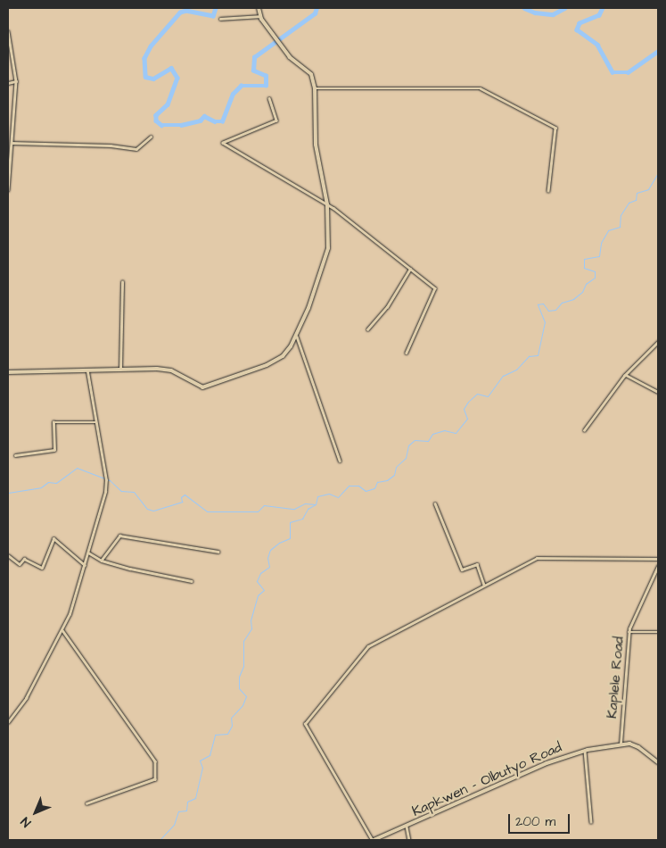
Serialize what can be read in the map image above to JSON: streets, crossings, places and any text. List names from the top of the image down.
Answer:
{
  "streets": {
    "street": ["Kaplele Road", "Kapkwen - Olbutyo Road"]
  },
  "crossings": [
    ["Kaplele Road", "Kapkwen - Olbutyo Road"]
  ],
  "scale_bar": "200 m",
  "north": "bottom left"
}
